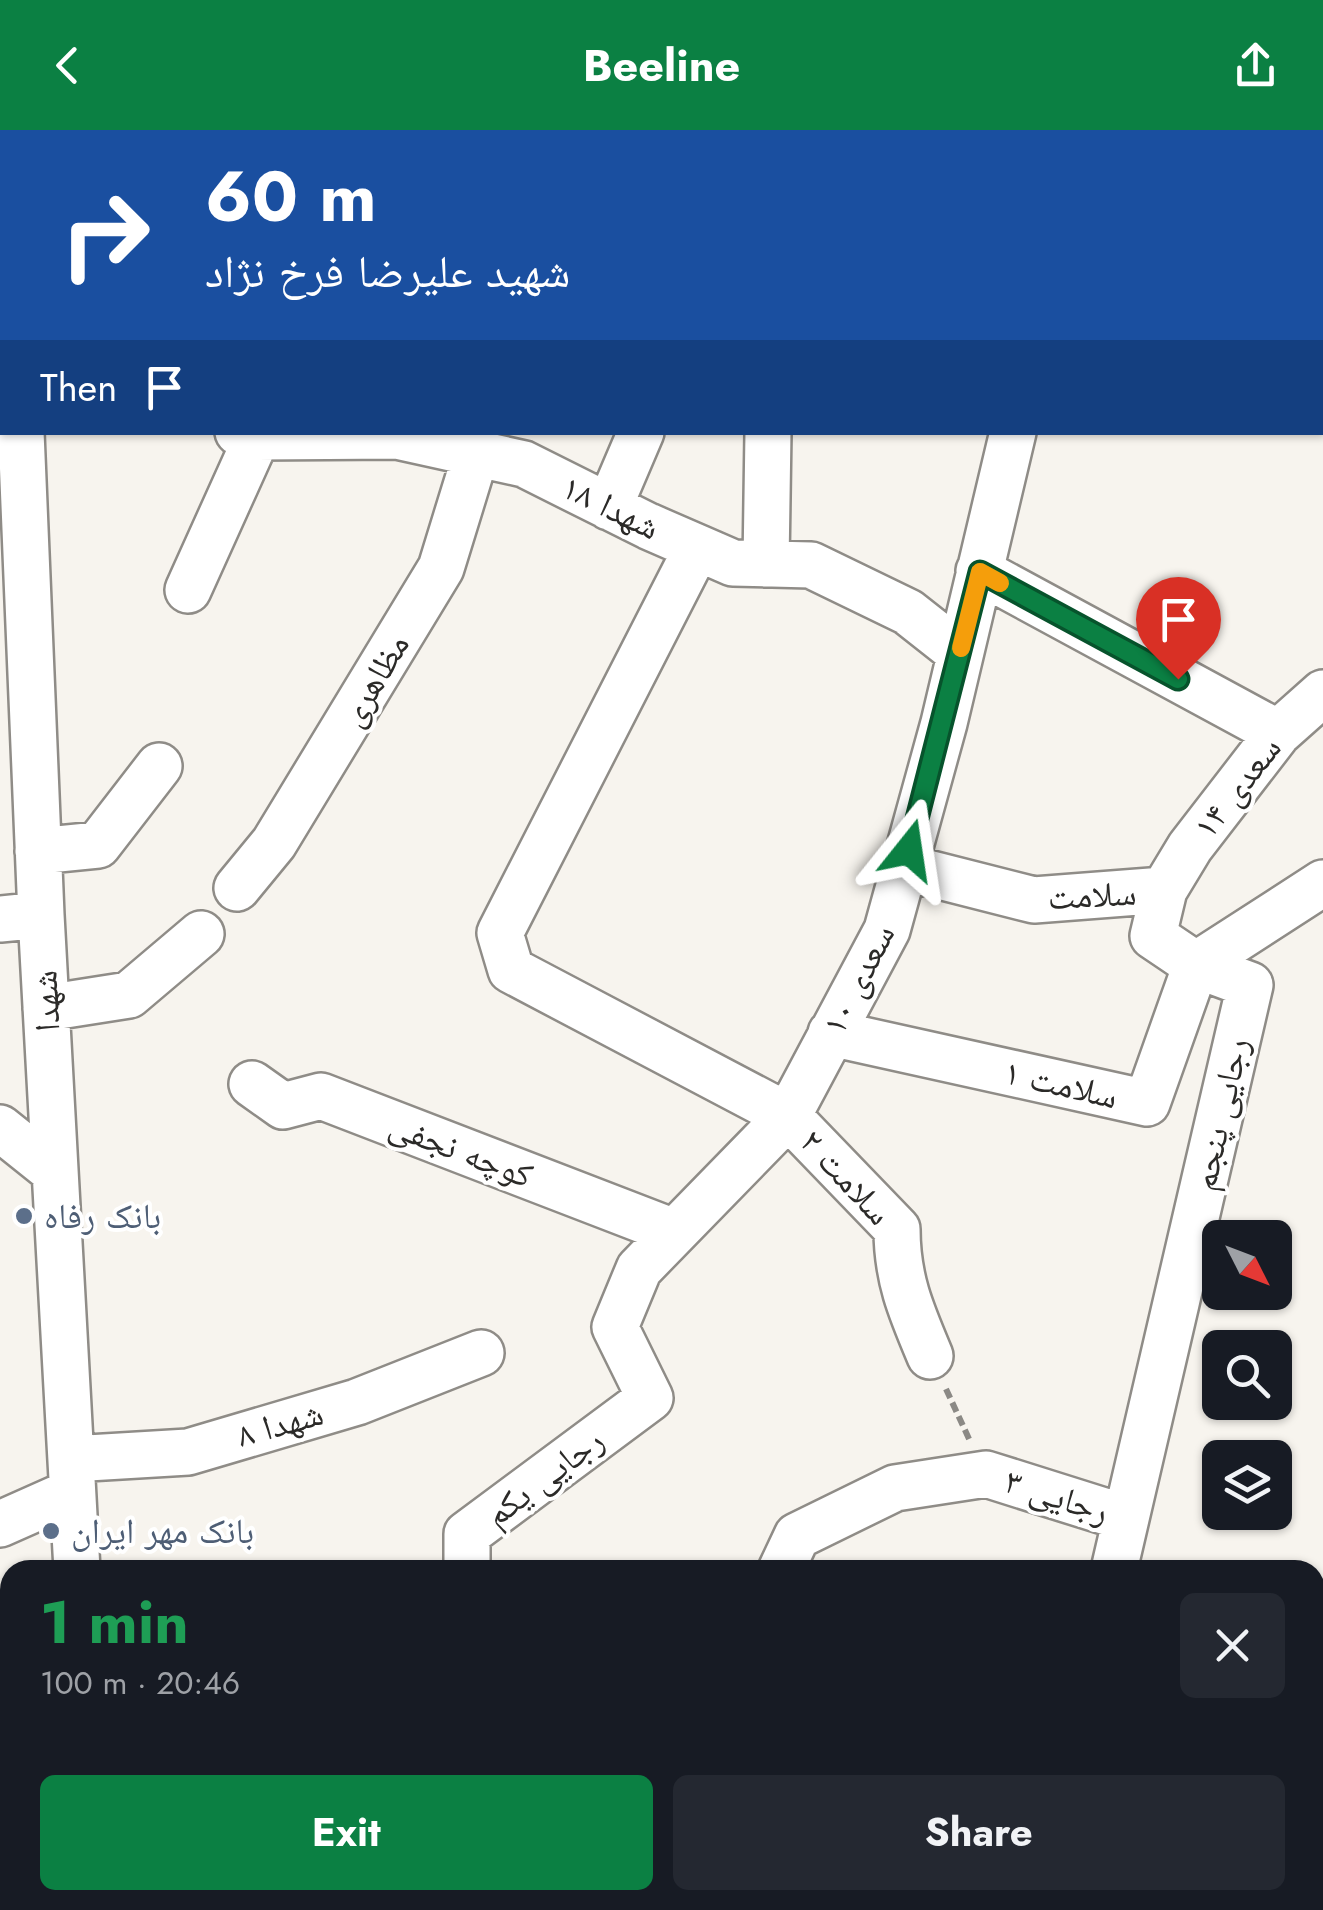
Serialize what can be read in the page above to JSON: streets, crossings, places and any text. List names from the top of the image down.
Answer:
{
  "streets": {
    "street": [
      "شهدا ۱۸",
      "مظاهری",
      "سعدی ۱۴",
      "سلامت",
      "سعدی ۱۰",
      "شهدا",
      "سلامت ۱",
      "رجایی پنجم",
      "کوچه نجفی",
      "سلامت ۲",
      "شهدا ۸",
      "رجایی یکم",
      "رجایی ۳"
    ]
  },
  "crossings": [
    ["شهدا ۱۸", "مظاهری"],
    ["شهدا ۱۸", "سعدی ۱۰"],
    ["شهدا ۱۸", "سلامت ۲"],
    ["سعدی ۱۴", "سلامت"],
    ["سعدی ۱۴", "رجایی پنجم"],
    ["سلامت", "سعدی ۱۰"],
    ["سلامت", "رجایی پنجم"],
    ["سعدی ۱۰", "سلامت ۱"],
    ["سعدی ۱۰", "کوچه نجفی"],
    ["سعدی ۱۰", "سلامت ۲"],
    ["سعدی ۱۰", "رجایی یکم"],
    ["شهدا", "شهدا ۸"],
    ["سلامت ۱", "رجایی پنجم"],
    ["رجایی پنجم", "رجایی ۳"]
  ],
  "places": ["بانک رفاه", "بانک مهر ایران"],
  "north": "bottom right",
  "page": {
    "header": "Beeline",
    "turn": ["60 m", "شهید علیرضا فرخ نژاد"],
    "then": "Then",
    "heading": ["1 min", "100 m · 20:46"],
    "buttons": ["Exit", "Share"]
  }
}
